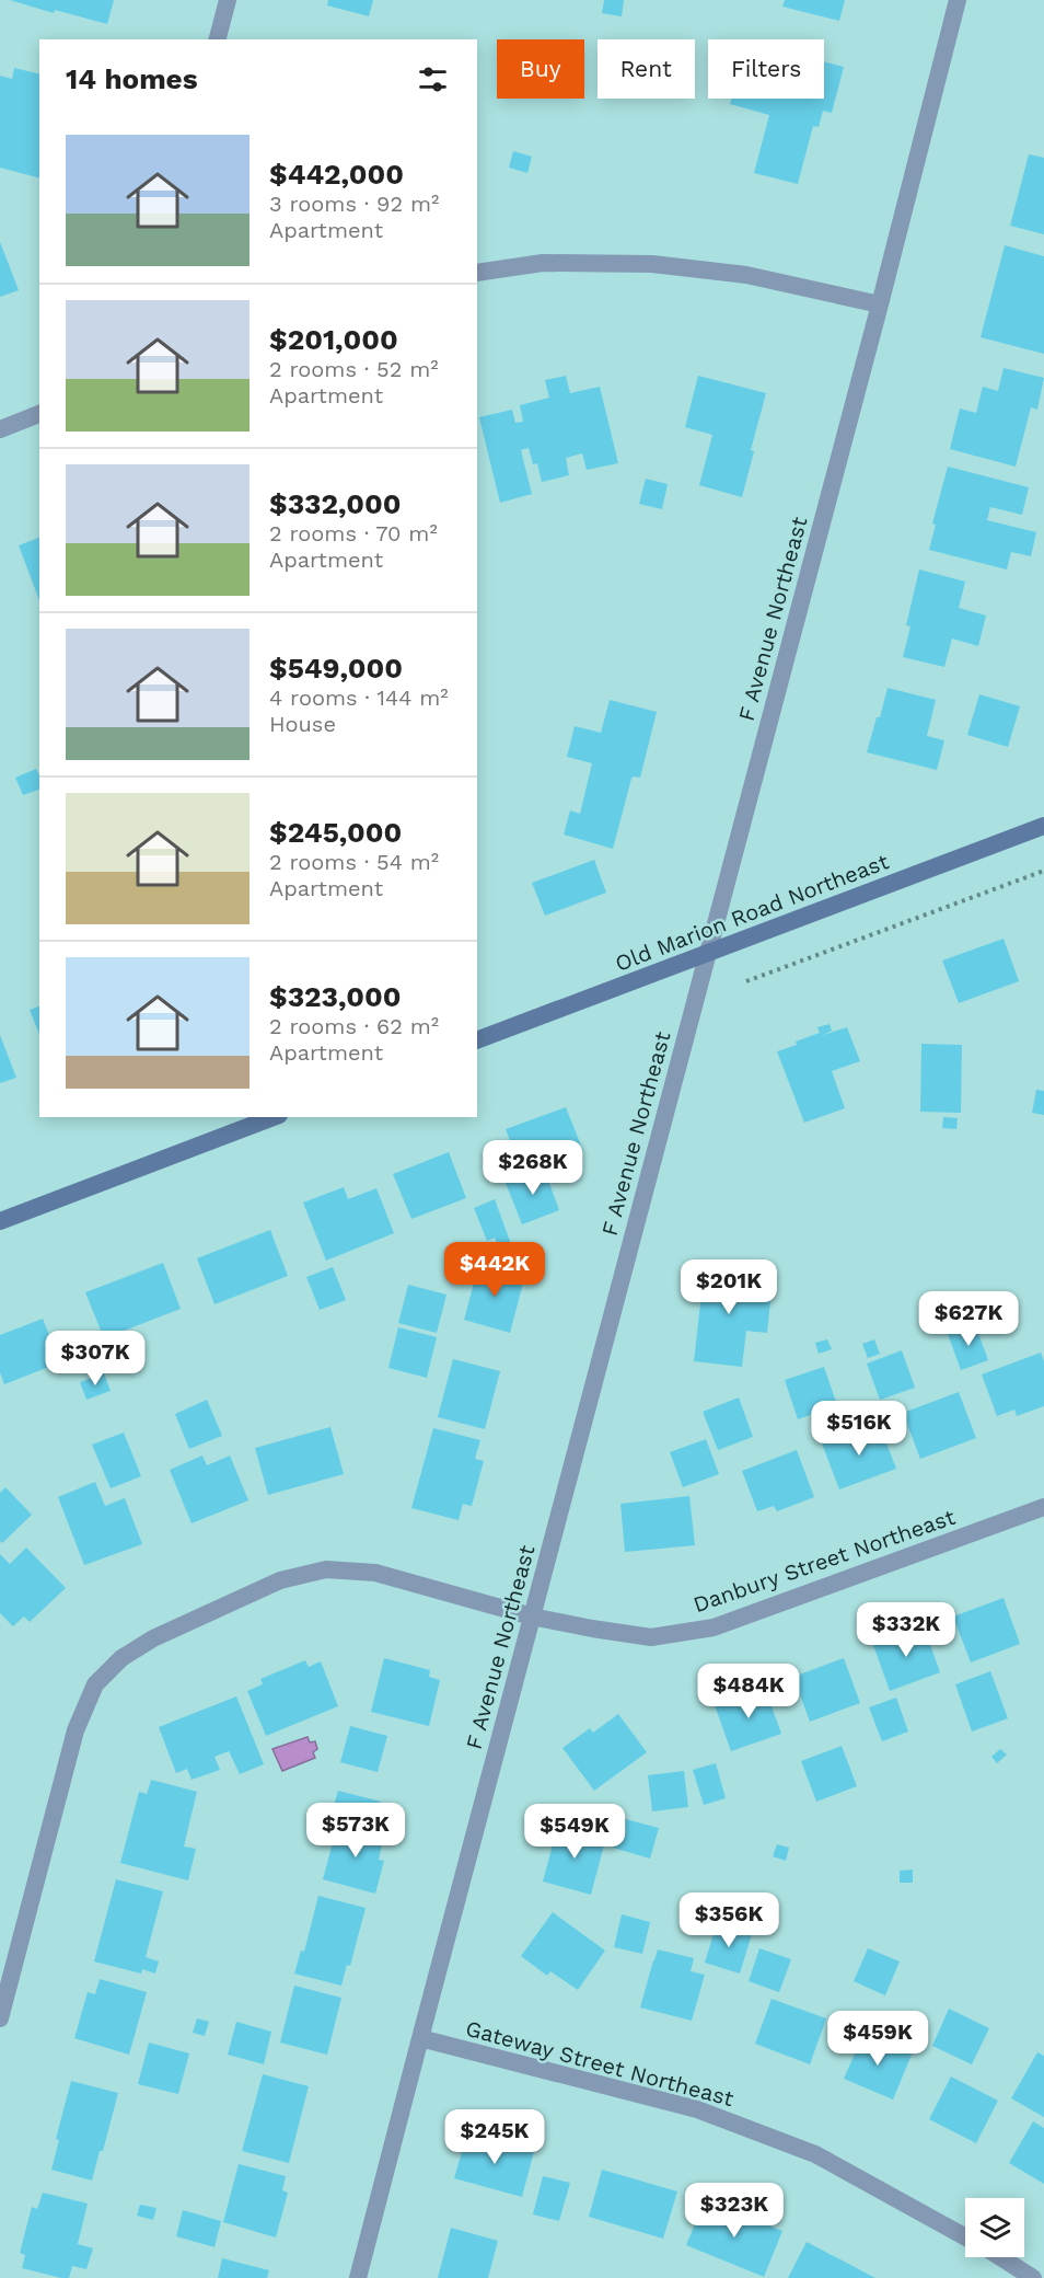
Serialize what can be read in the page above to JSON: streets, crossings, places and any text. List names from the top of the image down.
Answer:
{
  "streets": {
    "main road": ["Old Marion Road Northeast"],
    "street": ["F Avenue Northeast", "Danbury Street Northeast", "Gateway Street Northeast"]
  },
  "crossings": [
    ["F Avenue Northeast", "Old Marion Road Northeast"],
    ["F Avenue Northeast", "Danbury Street Northeast"],
    ["F Avenue Northeast", "Gateway Street Northeast"]
  ],
  "page": {
    "chip": ["Buy", "Rent", "Filters"],
    "heading": "14 homes",
    "list": [
      {
        "name": "$442,000",
        "note": "3 rooms · 92 m² · Apartment"
      },
      {
        "name": "$201,000",
        "note": "2 rooms · 52 m² · Apartment"
      },
      {
        "name": "$332,000",
        "note": "2 rooms · 70 m² · Apartment"
      },
      {
        "name": "$549,000",
        "note": "4 rooms · 144 m² · House"
      },
      {
        "name": "$245,000",
        "note": "2 rooms · 54 m² · Apartment"
      },
      {
        "name": "$323,000",
        "note": "2 rooms · 62 m² · Apartment"
      }
    ],
    "price": [
      "$268K",
      "$442K",
      "$201K",
      "$627K",
      "$307K",
      "$516K",
      "$332K",
      "$484K",
      "$573K",
      "$549K",
      "$356K",
      "$459K",
      "$245K",
      "$323K"
    ]
  }
}
